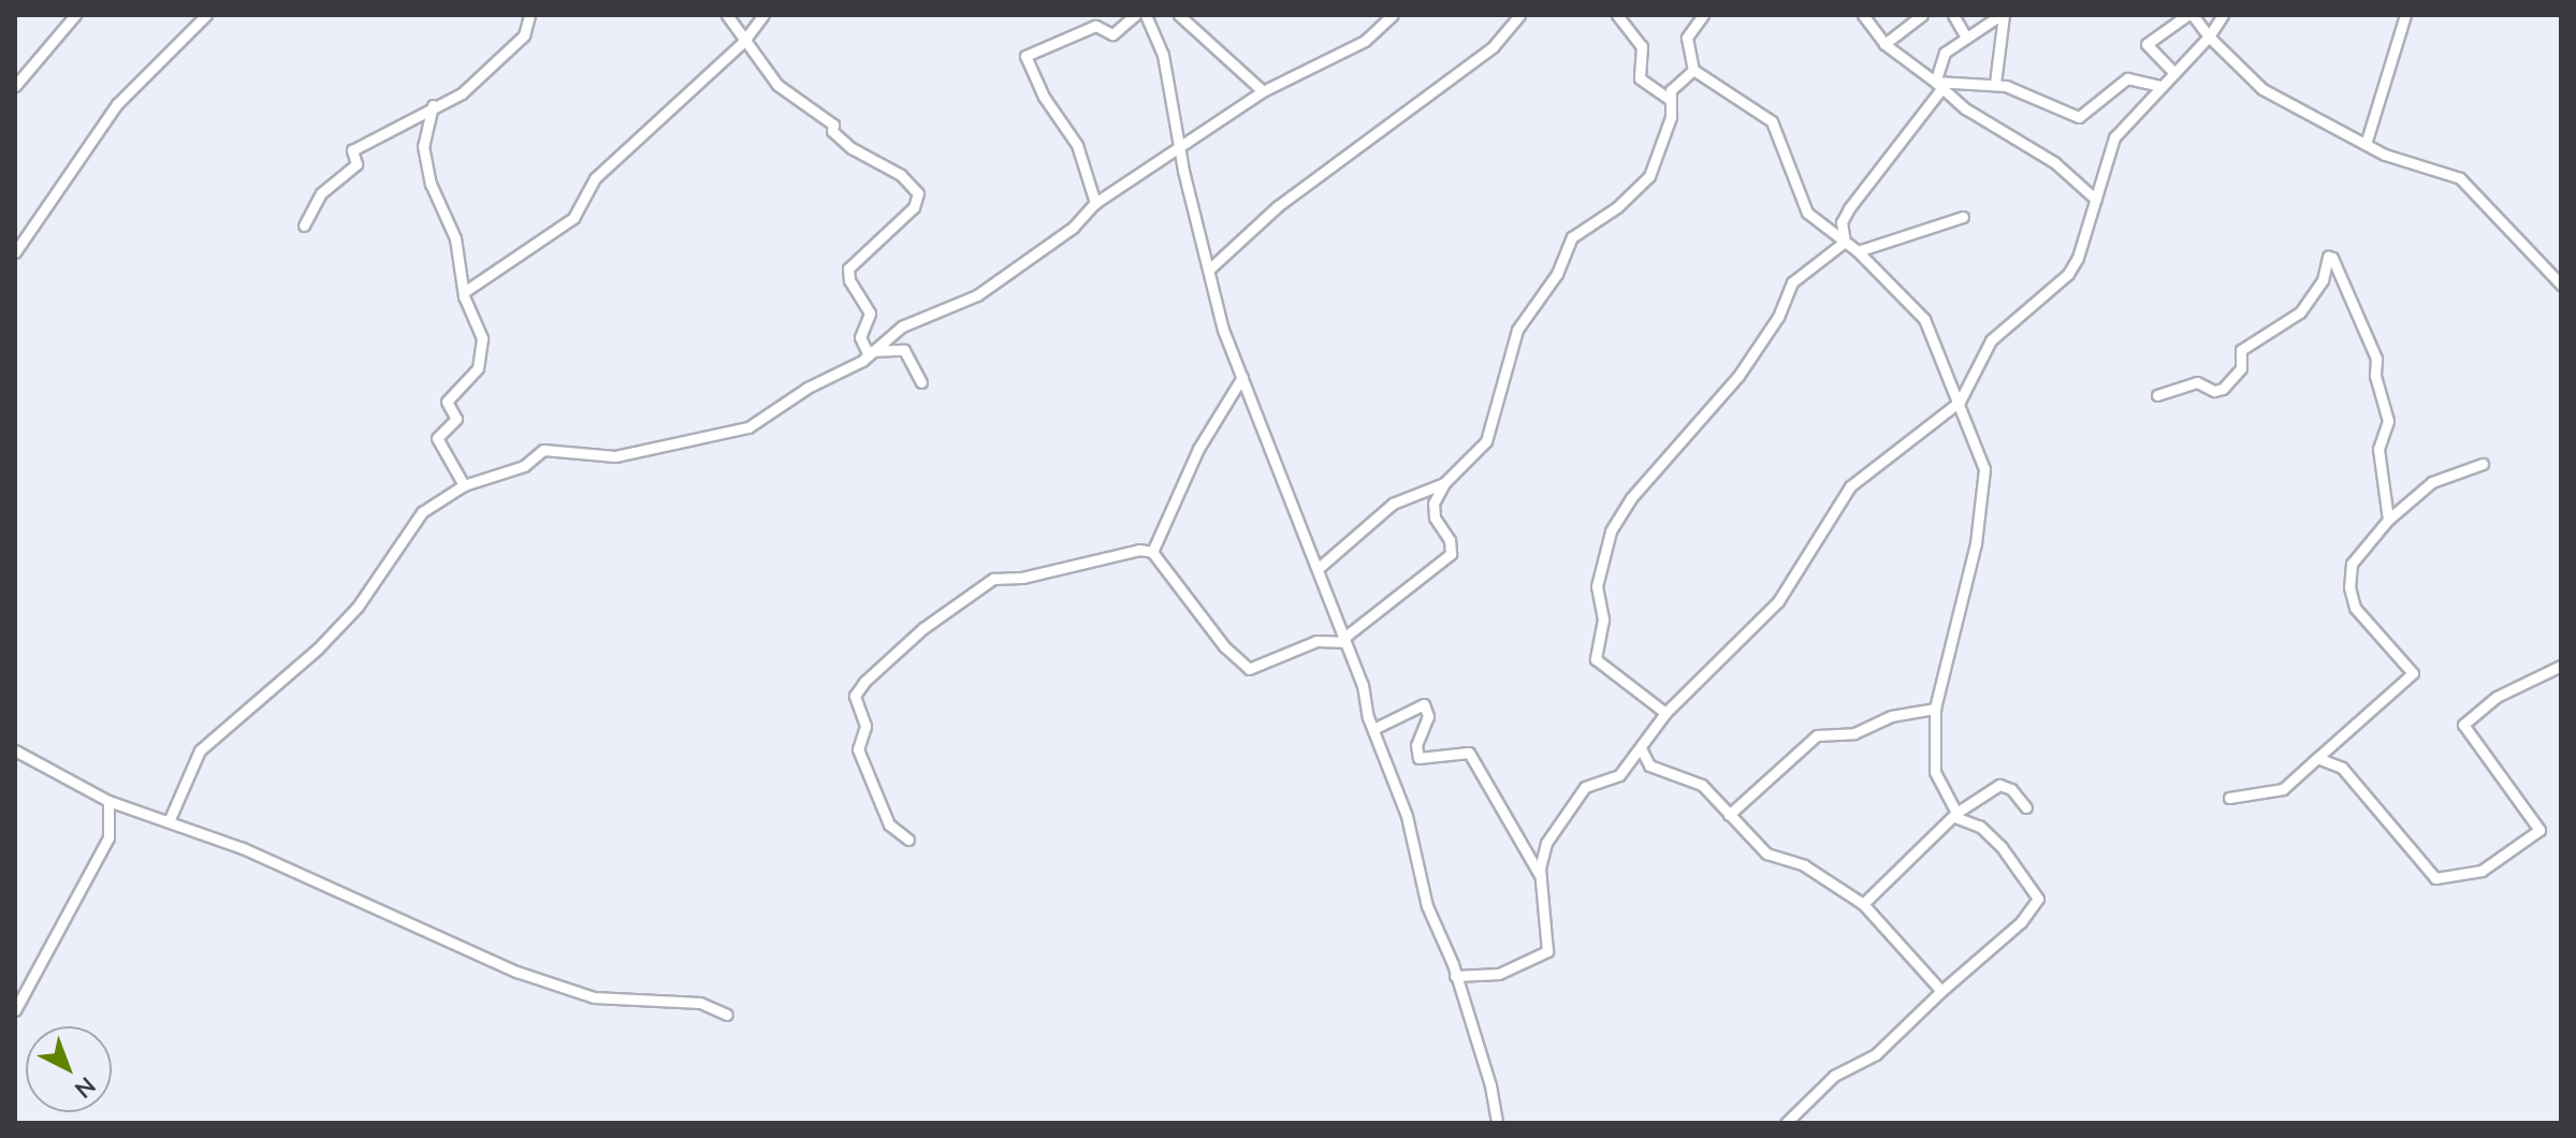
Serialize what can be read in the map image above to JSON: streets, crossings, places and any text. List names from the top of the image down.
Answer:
{
  "north": "bottom right"
}
